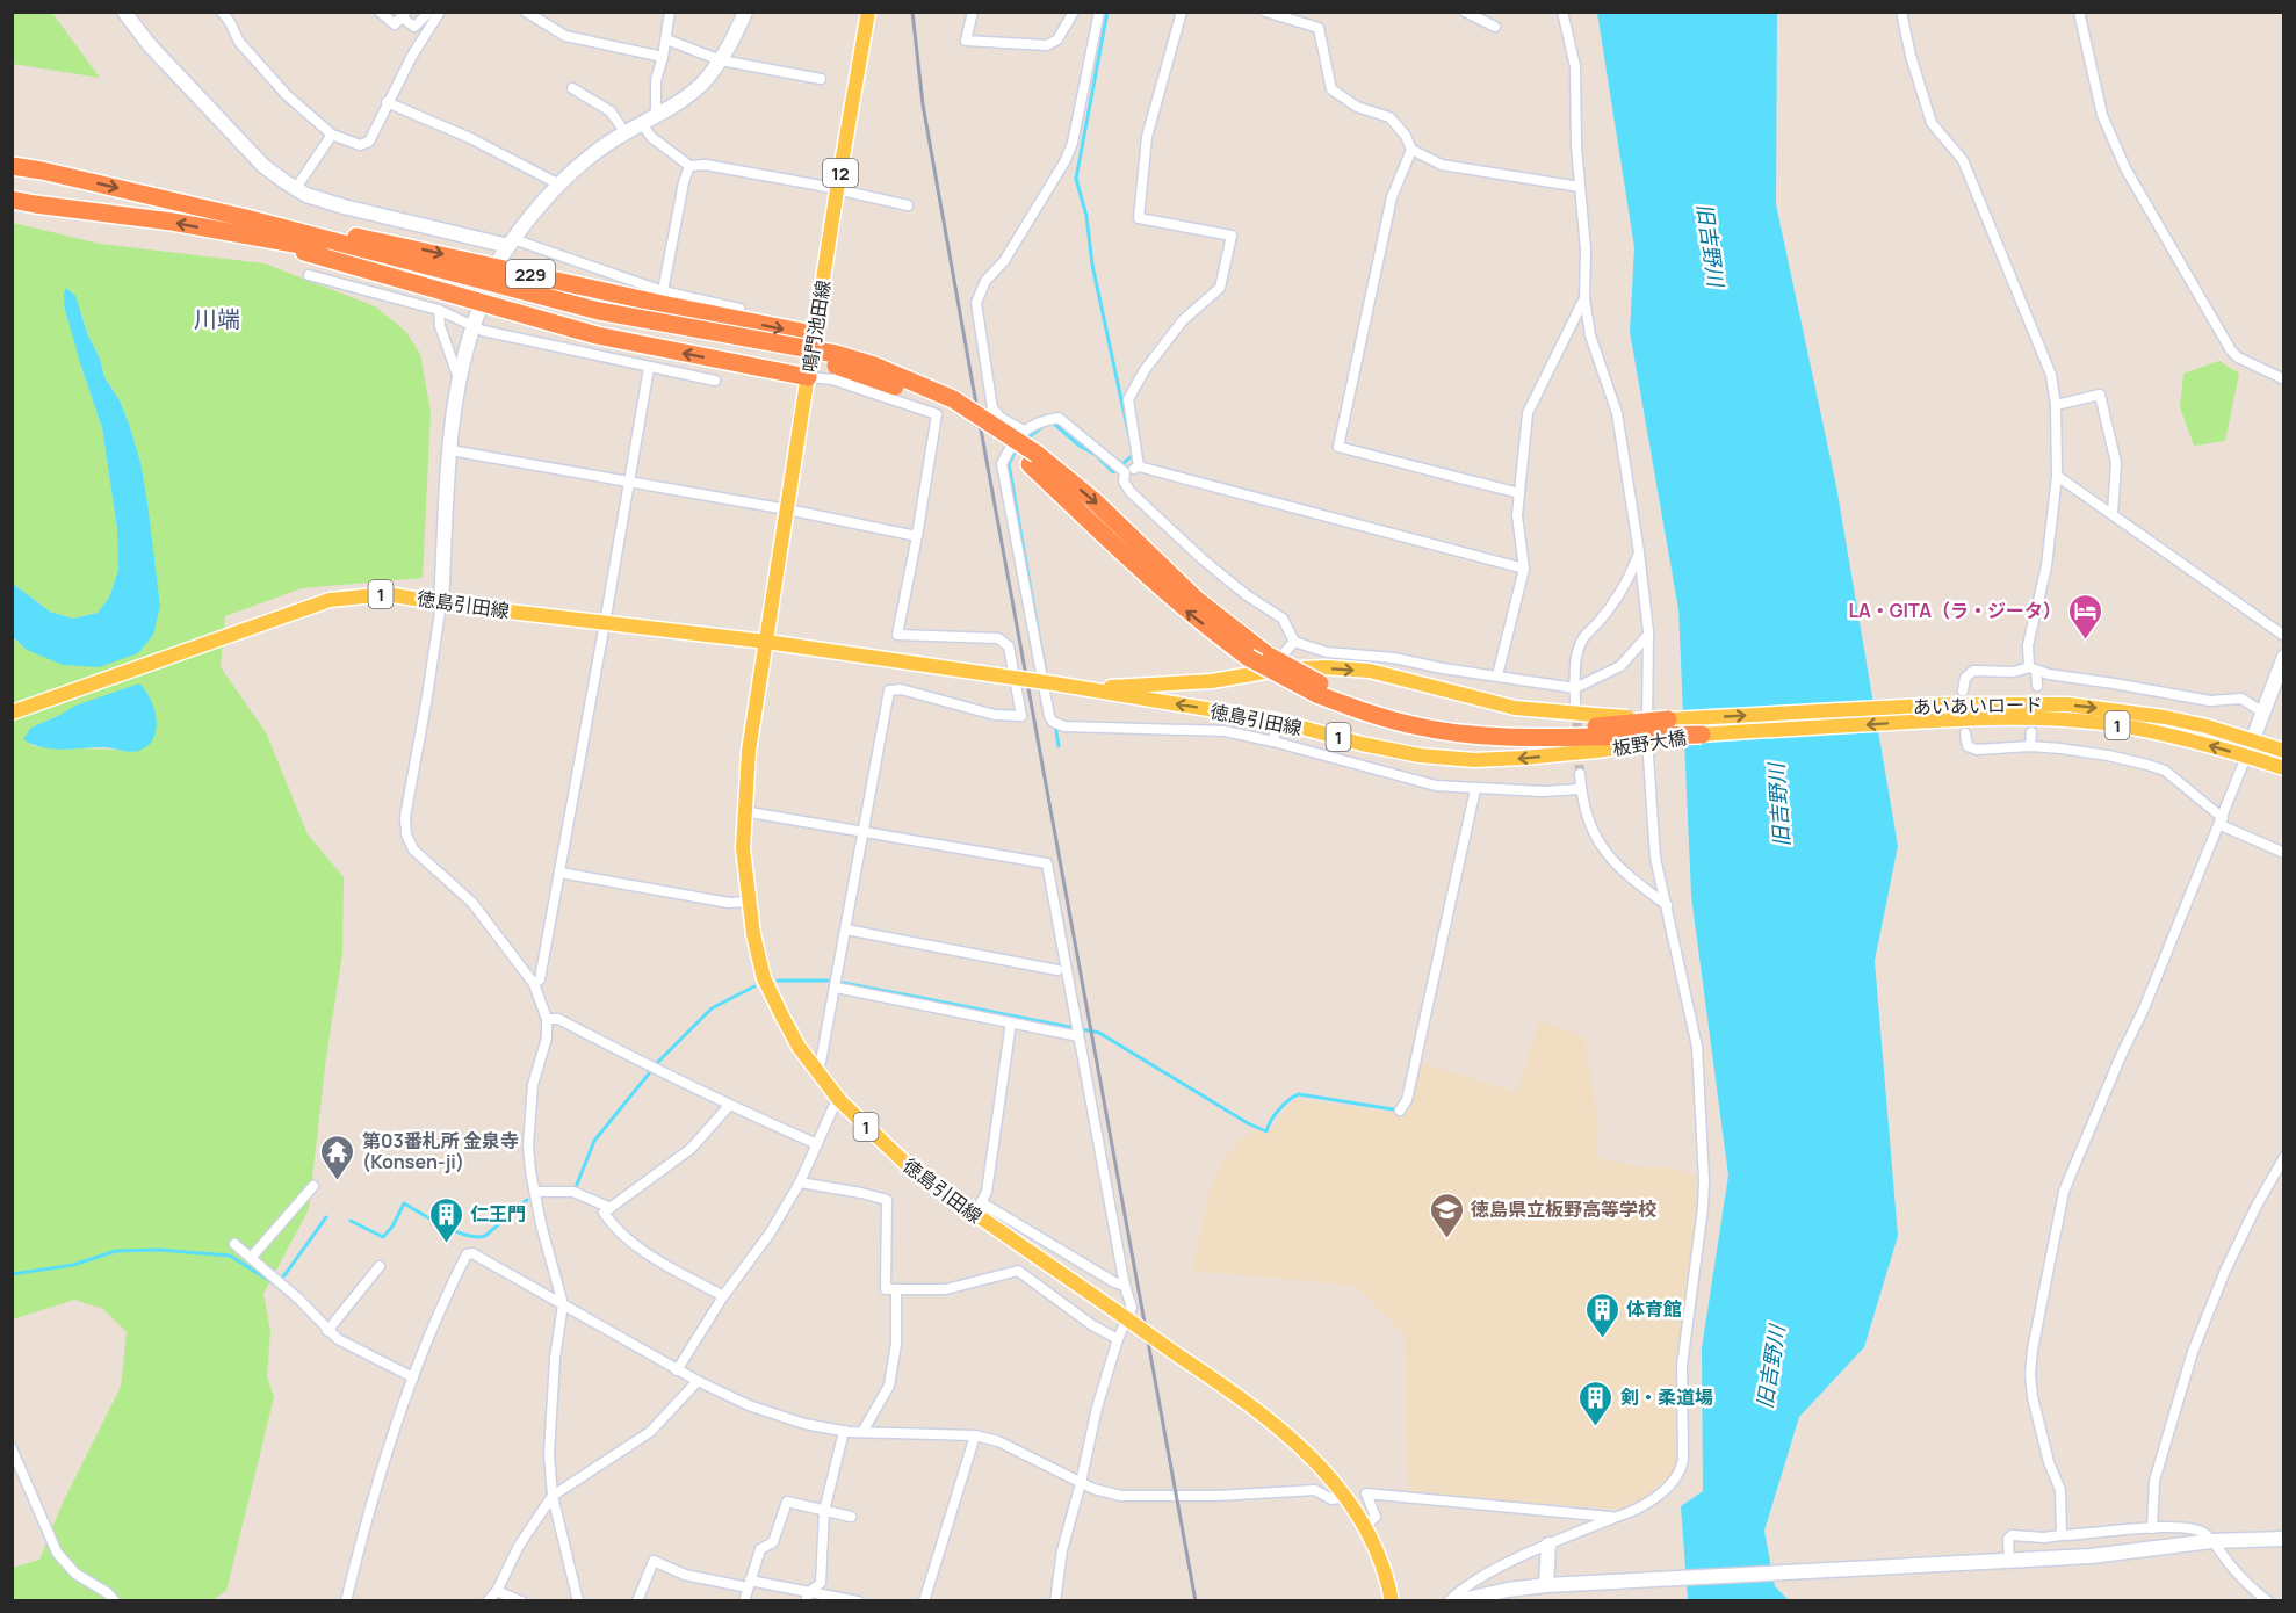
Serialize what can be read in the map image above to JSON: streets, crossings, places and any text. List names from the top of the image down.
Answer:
{
  "streets": {
    "highway": ["229"],
    "main road": [
      "12",
      "鳴門池田線",
      "1",
      "徳島引田線",
      "あいあいロード"
    ]
  },
  "crossings": [
    ["229", "鳴門池田線"],
    ["鳴門池田線", "徳島引田線"]
  ],
  "districts": ["川端"],
  "water": ["旧吉野川"],
  "places": {
    "hotel": ["LA・GITA（ラ・ジータ）"],
    "temple": ["第03番札所 金泉寺 (Konsen-ji)"],
    "school or university": ["徳島県立板野高等学校"],
    "building": ["仁王門", "体育館", "剣・柔道場"]
  }
}
